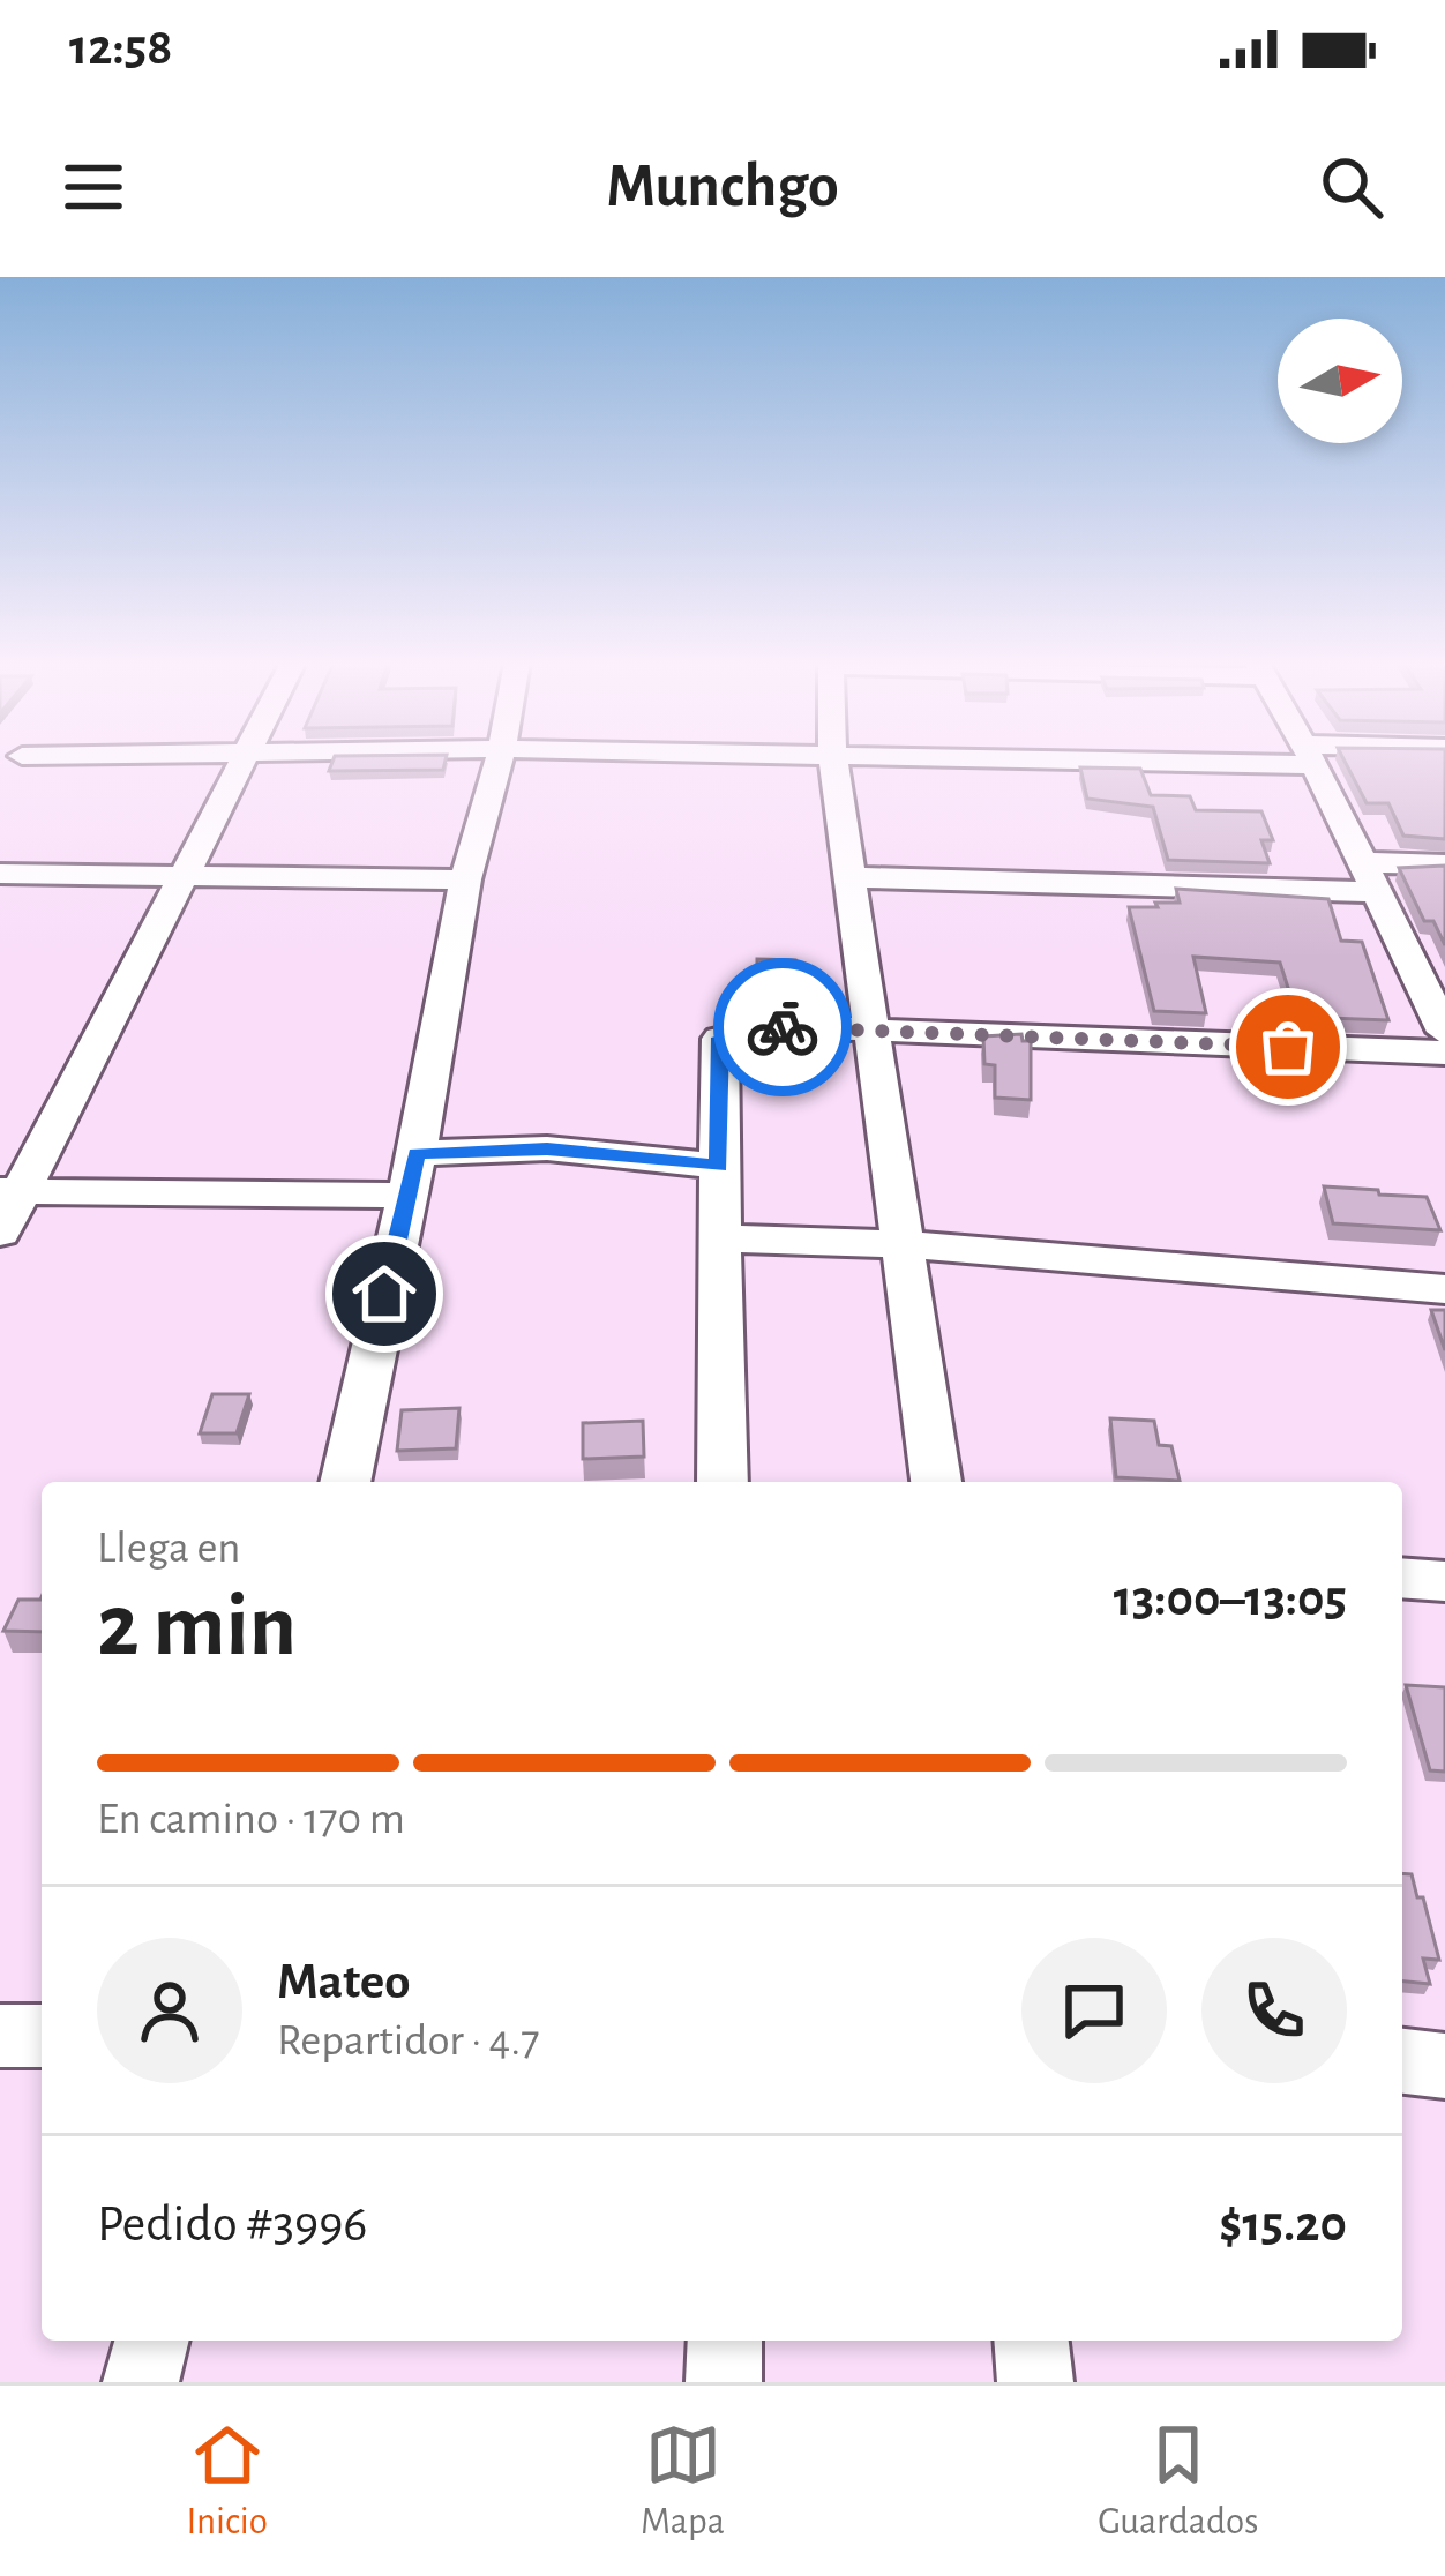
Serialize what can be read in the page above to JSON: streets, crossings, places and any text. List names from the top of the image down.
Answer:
{
  "north": "right",
  "page": {
    "status": "12:58",
    "header": "Munchgo",
    "heading": ["2 min", "Llega en", "13:00–13:05"],
    "panel": [
      "Mateo",
      "Repartidor · 4.7",
      "Pedido #3996",
      "$15.20"
    ],
    "bar": "En camino · 170 m",
    "tabs": ["Inicio", "Mapa", "Guardados"]
  }
}
